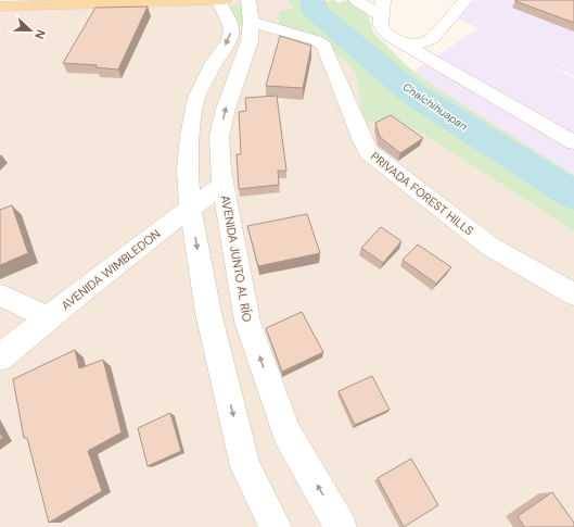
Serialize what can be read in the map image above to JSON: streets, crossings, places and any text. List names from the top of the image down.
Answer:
{
  "streets": {
    "street": ["PRIVADA FOREST HILLS", "AVENIDA JUNTO AL RÍO", "AVENIDA WIMBLEDON"]
  },
  "crossings": [
    ["PRIVADA FOREST HILLS", "AVENIDA JUNTO AL RÍO"],
    ["AVENIDA JUNTO AL RÍO", "AVENIDA WIMBLEDON"]
  ],
  "water": ["Chalchihuapan"],
  "north": "right"
}
